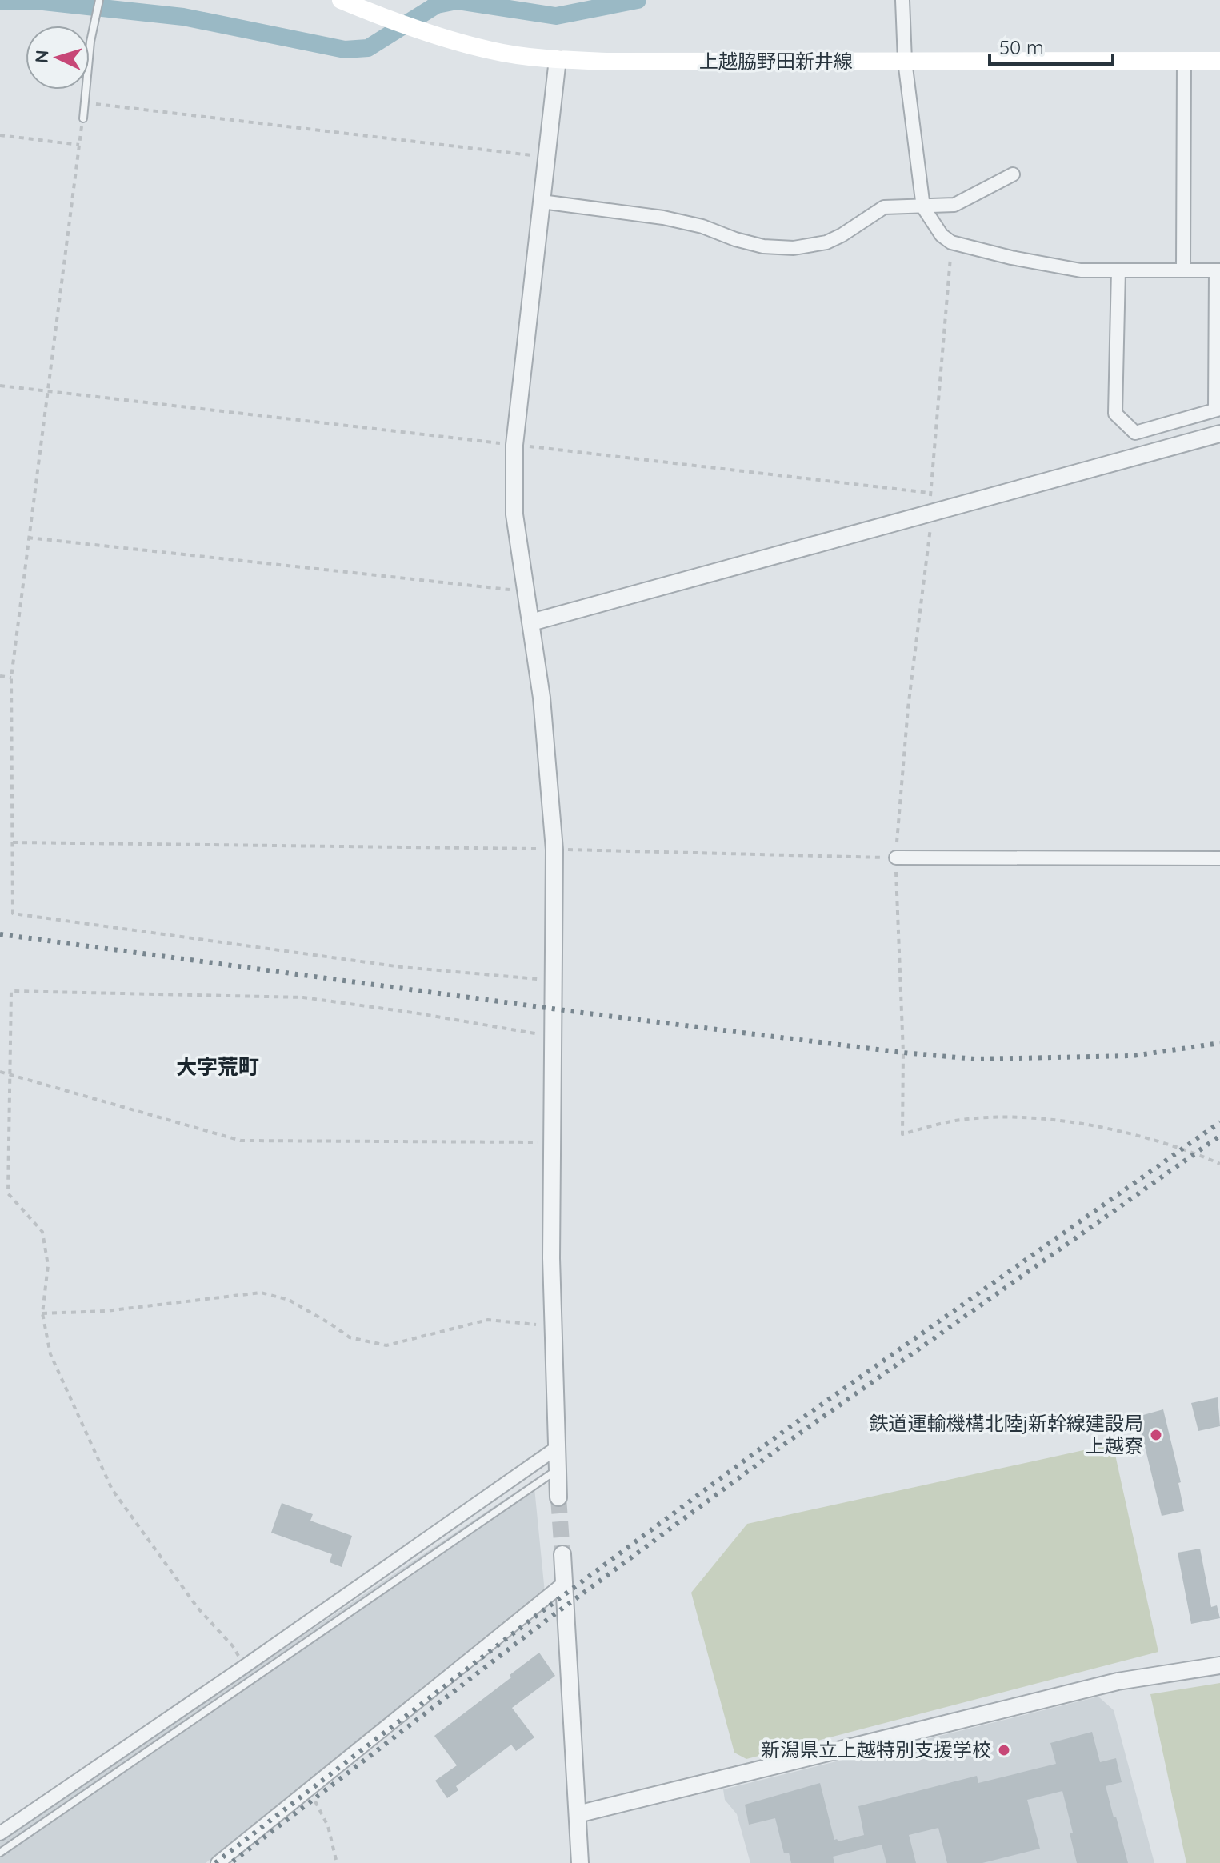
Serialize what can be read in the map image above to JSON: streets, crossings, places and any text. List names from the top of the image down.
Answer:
{
  "streets": {
    "main road": ["上越脇野田新井線"]
  },
  "districts": ["大字荒町"],
  "places": ["鉄道運輸機構北陸j新幹線建設局 上越寮", "新潟県立上越特別支援学校"],
  "scale_bar": "50 m",
  "north": "left"
}
